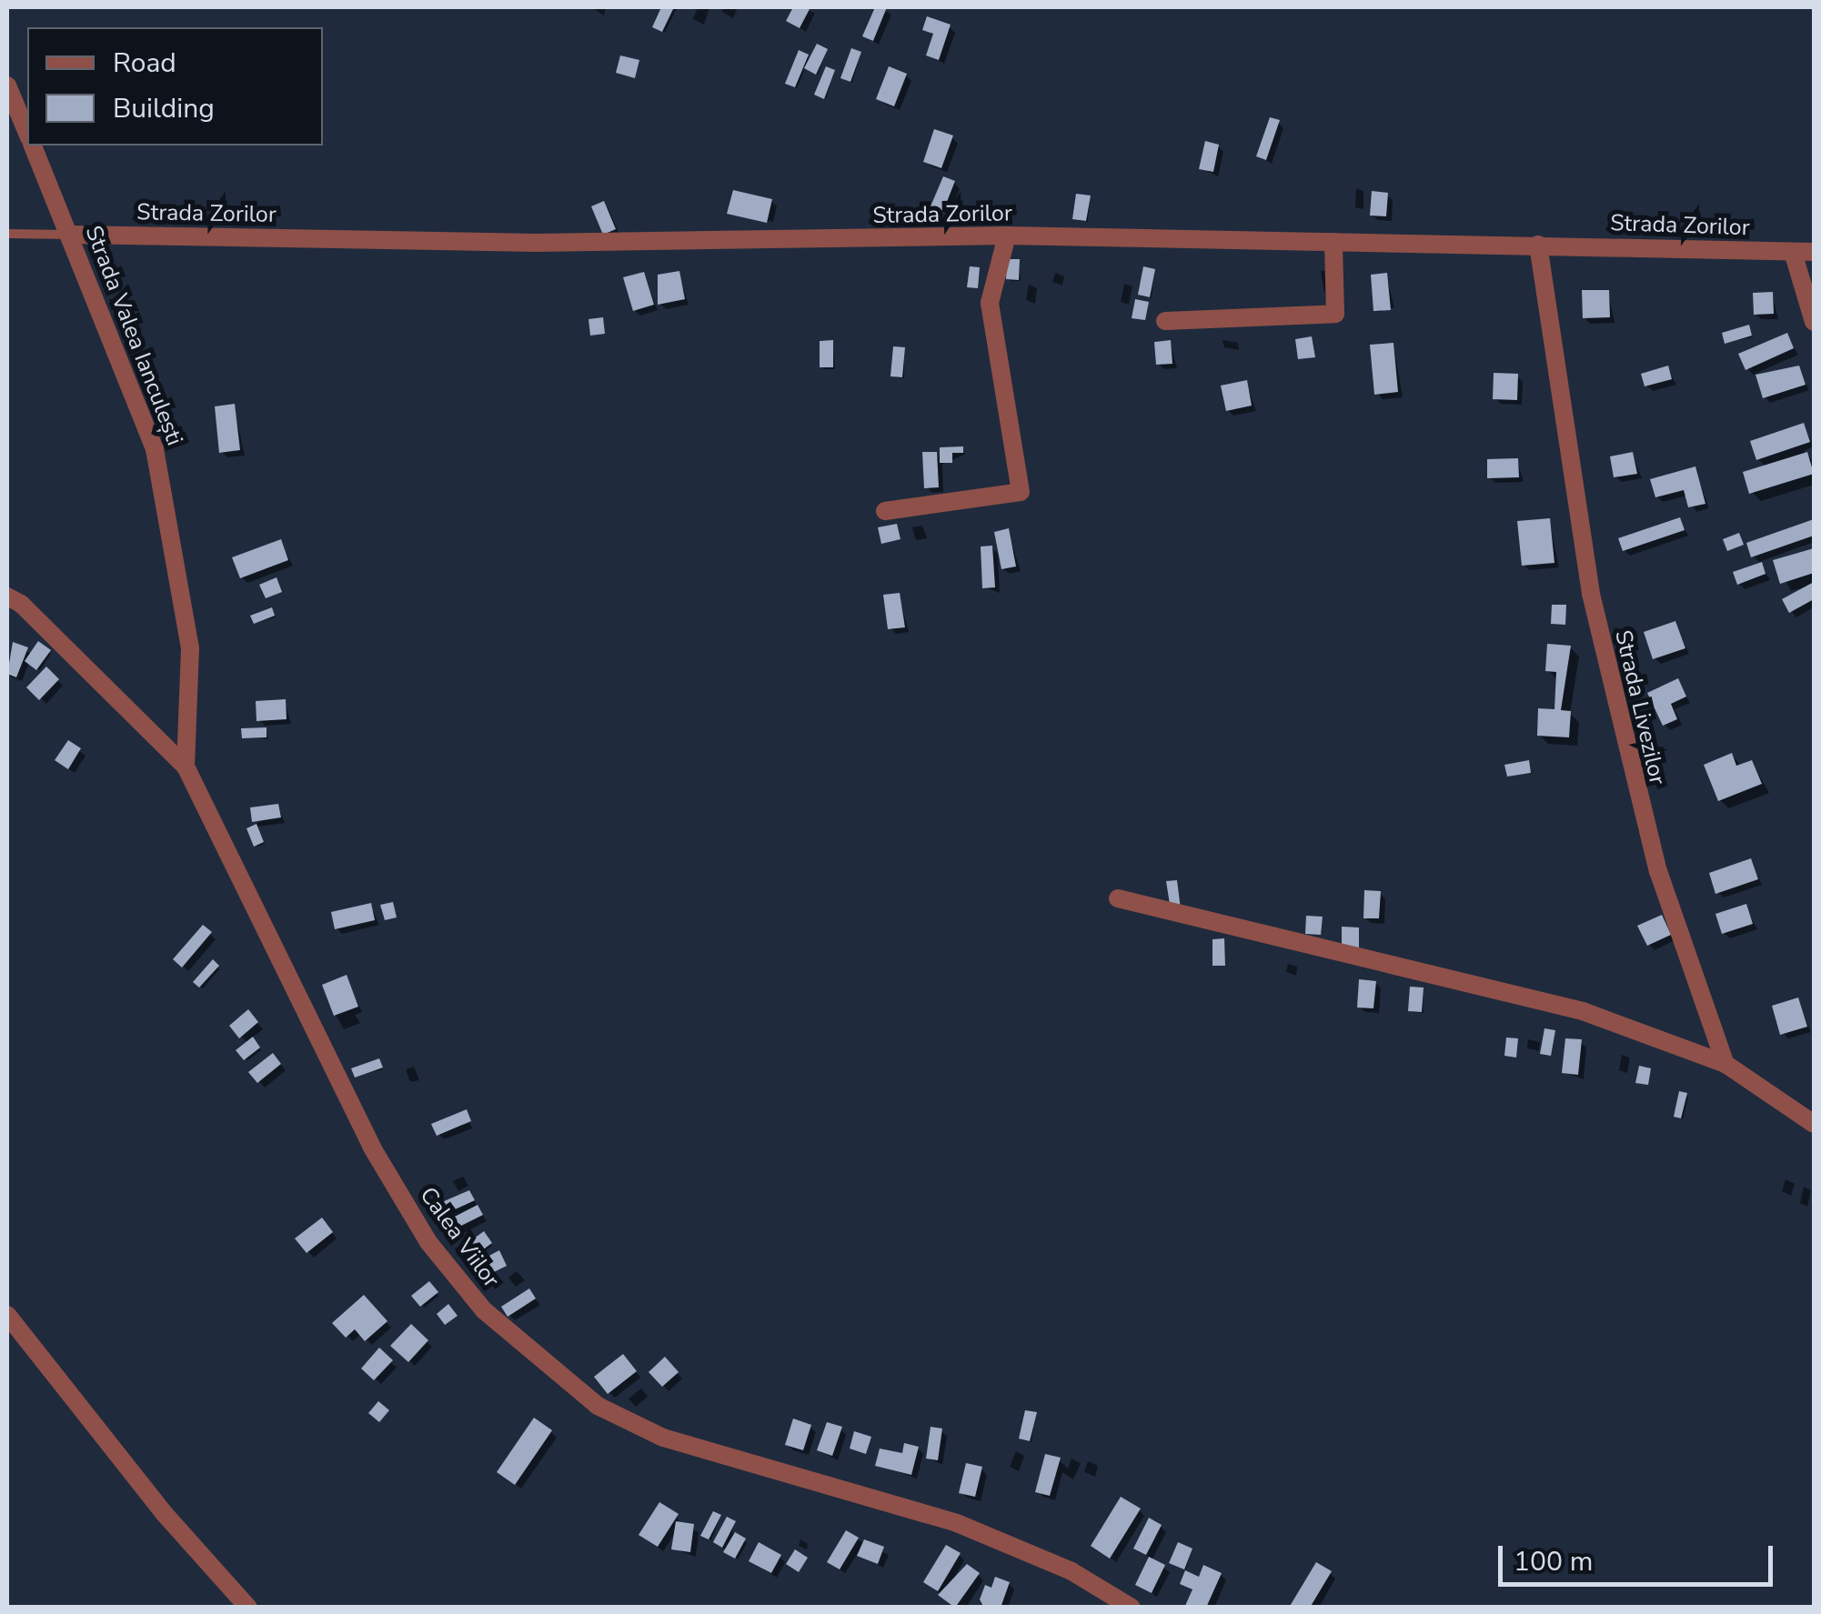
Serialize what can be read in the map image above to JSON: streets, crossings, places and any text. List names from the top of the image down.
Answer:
{
  "streets": {
    "street": [
      "Strada Zorilor",
      "Strada Valea Ianculești",
      "Strada Livezilor",
      "Calea Viilor"
    ]
  },
  "crossings": [
    ["Strada Zorilor", "Strada Valea Ianculești"],
    ["Strada Zorilor", "Strada Livezilor"],
    ["Strada Valea Ianculești", "Calea Viilor"]
  ],
  "legend": ["Road", "Building"],
  "scale_bar": "100 m"
}
